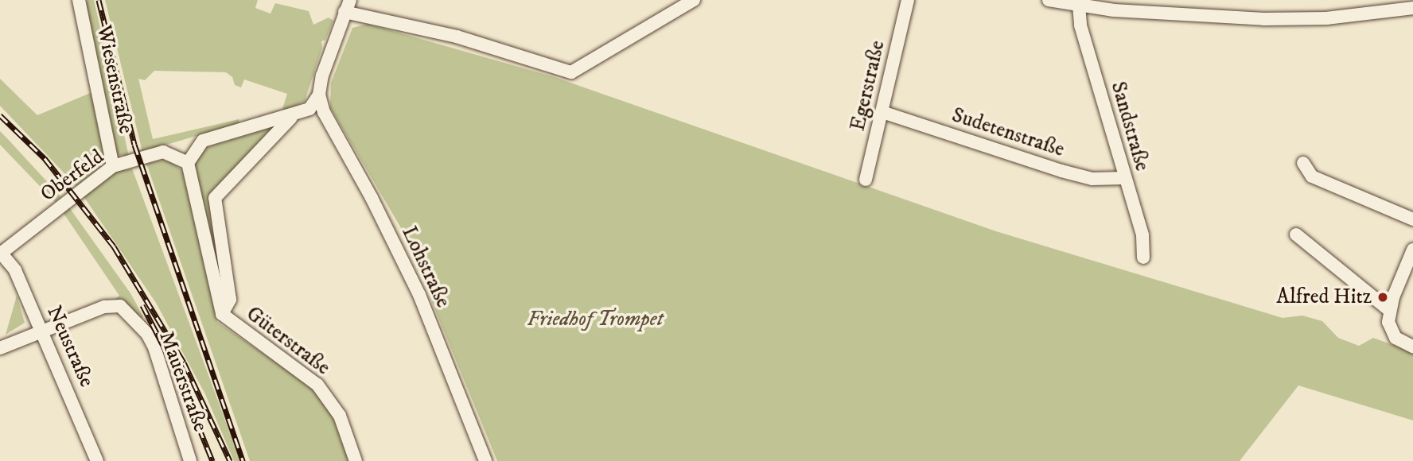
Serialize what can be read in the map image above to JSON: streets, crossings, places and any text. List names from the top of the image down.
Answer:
{
  "streets": {
    "street": [
      "Wiesenstraße",
      "Egerstraße",
      "Sandstraße",
      "Sudetenstraße",
      "Oberfeld",
      "Lohstraße",
      "Güterstraße",
      "Neustraße",
      "Mauerstraße"
    ]
  },
  "crossings": [
    ["Wiesenstraße", "Oberfeld"],
    ["Egerstraße", "Sudetenstraße"],
    ["Sandstraße", "Sudetenstraße"],
    ["Oberfeld", "Güterstraße"],
    ["Oberfeld", "Neustraße"],
    ["Neustraße", "Mauerstraße"]
  ],
  "parks": ["Friedhof Trompet"],
  "places": ["Alfred Hitz"]
}
